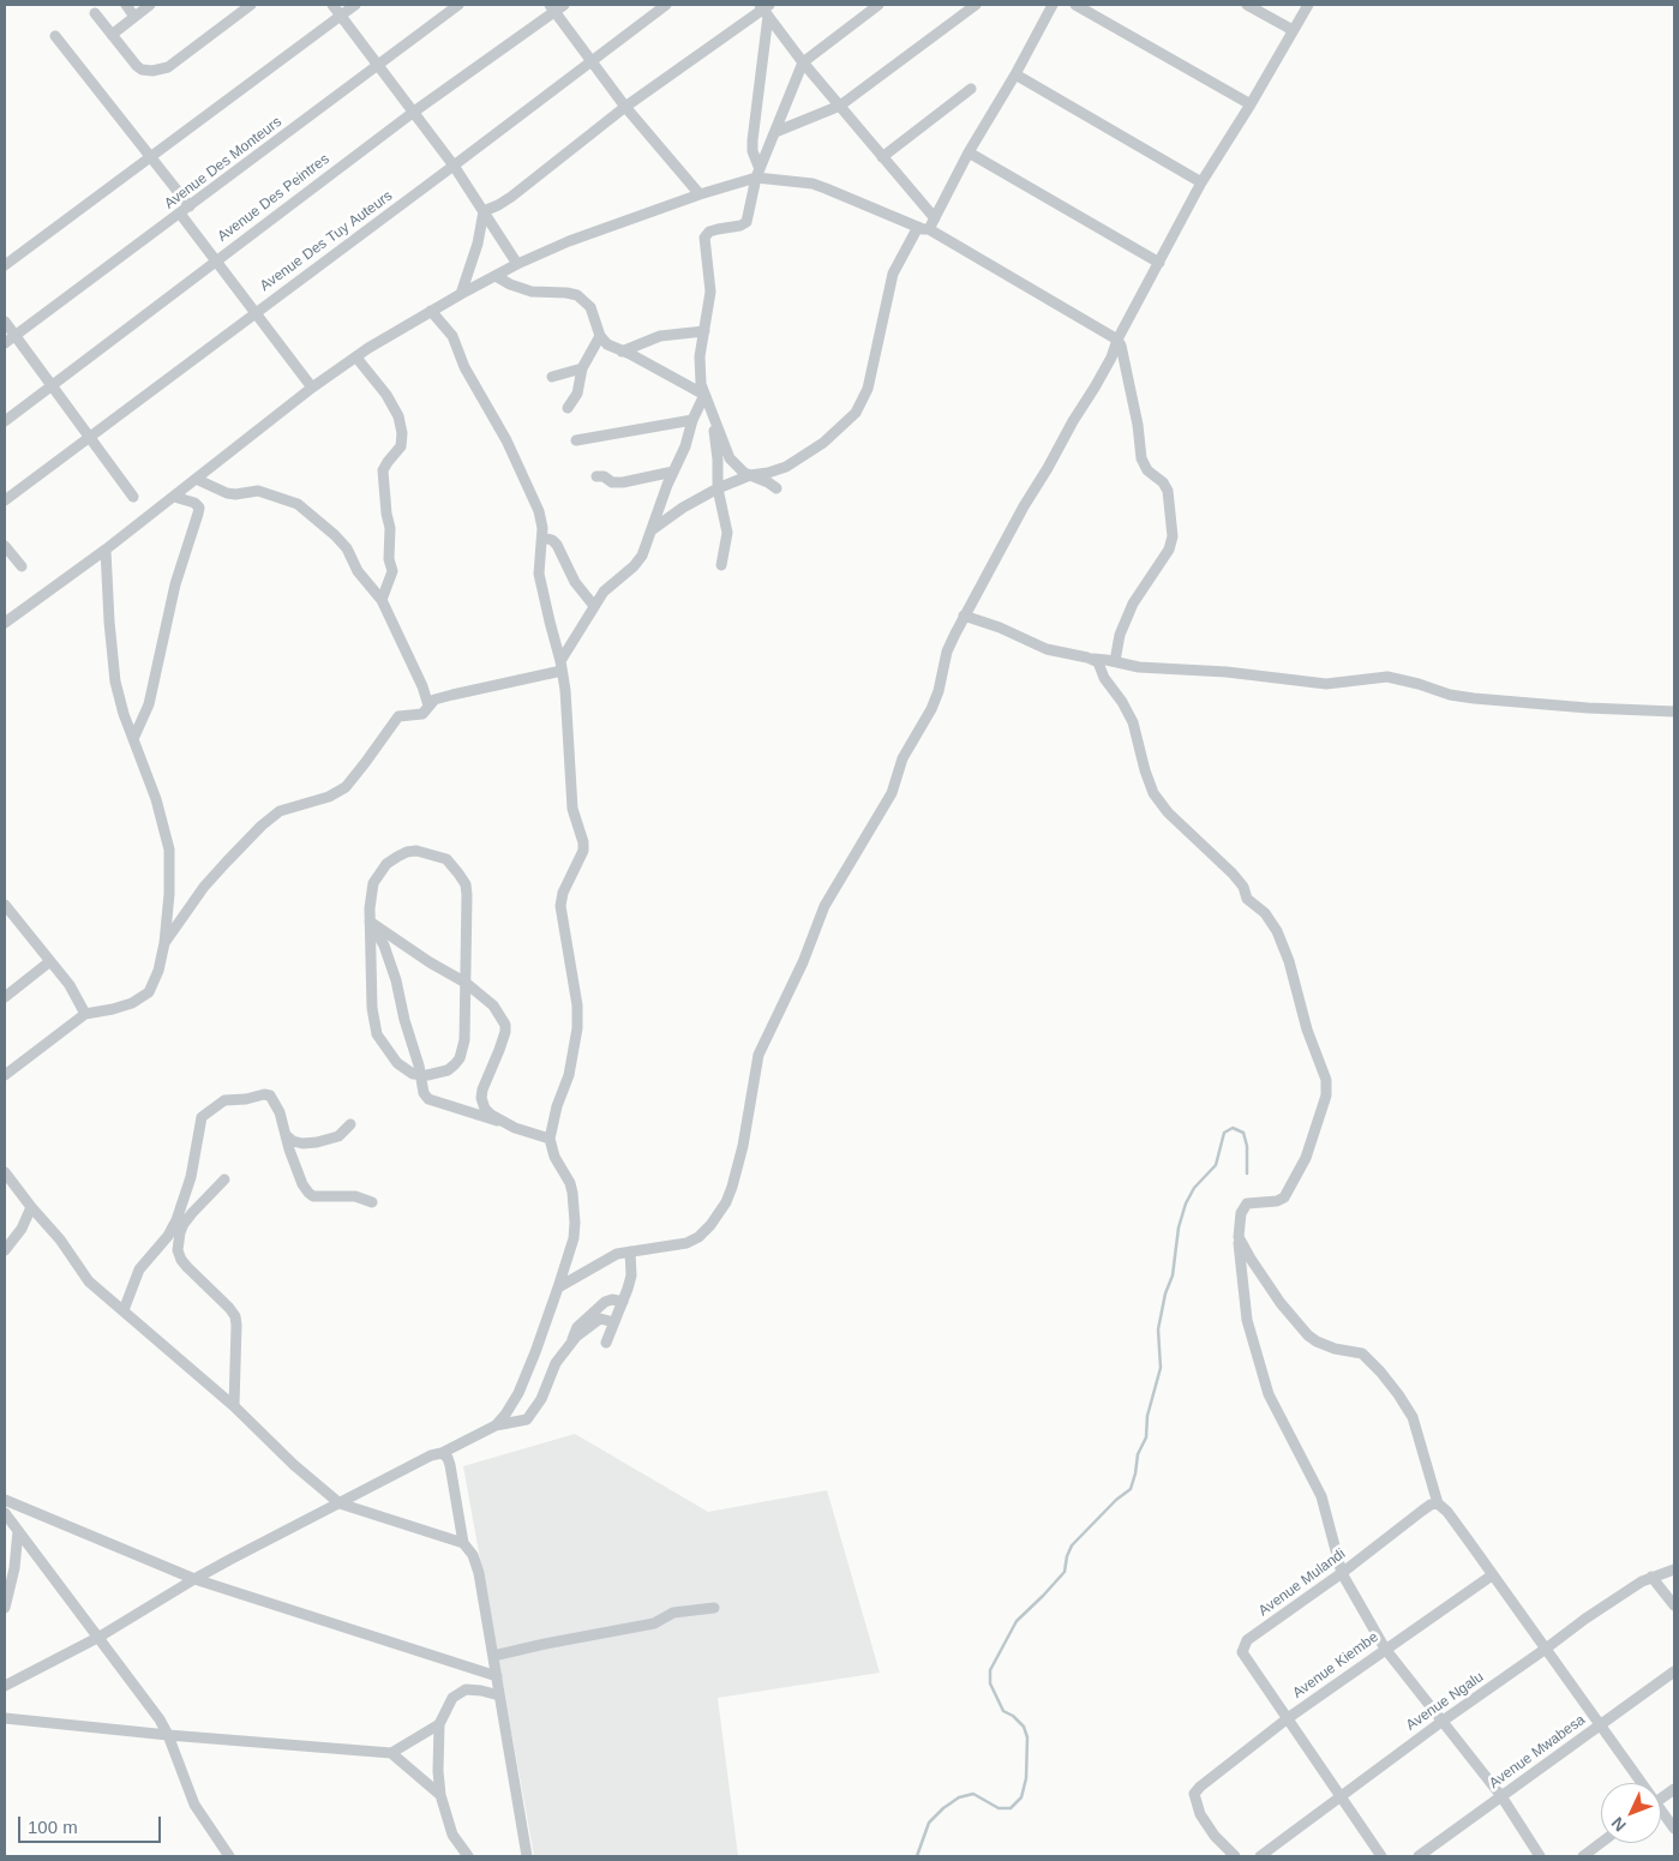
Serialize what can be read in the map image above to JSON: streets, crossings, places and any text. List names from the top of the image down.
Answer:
{
  "streets": {
    "street": [
      "Avenue Des Monteurs",
      "Avenue Des Peintres",
      "Avenue Des Tuy Auteurs",
      "Avenue Mulandi",
      "Avenue Kiembe",
      "Avenue Ngalu",
      "Avenue Mwabesa"
    ]
  },
  "crossings": [
    ["Avenue Mulandi", "Avenue Kiembe"],
    ["Avenue Mulandi", "Avenue Ngalu"]
  ],
  "scale_bar": "100 m",
  "north": "bottom left"
}
